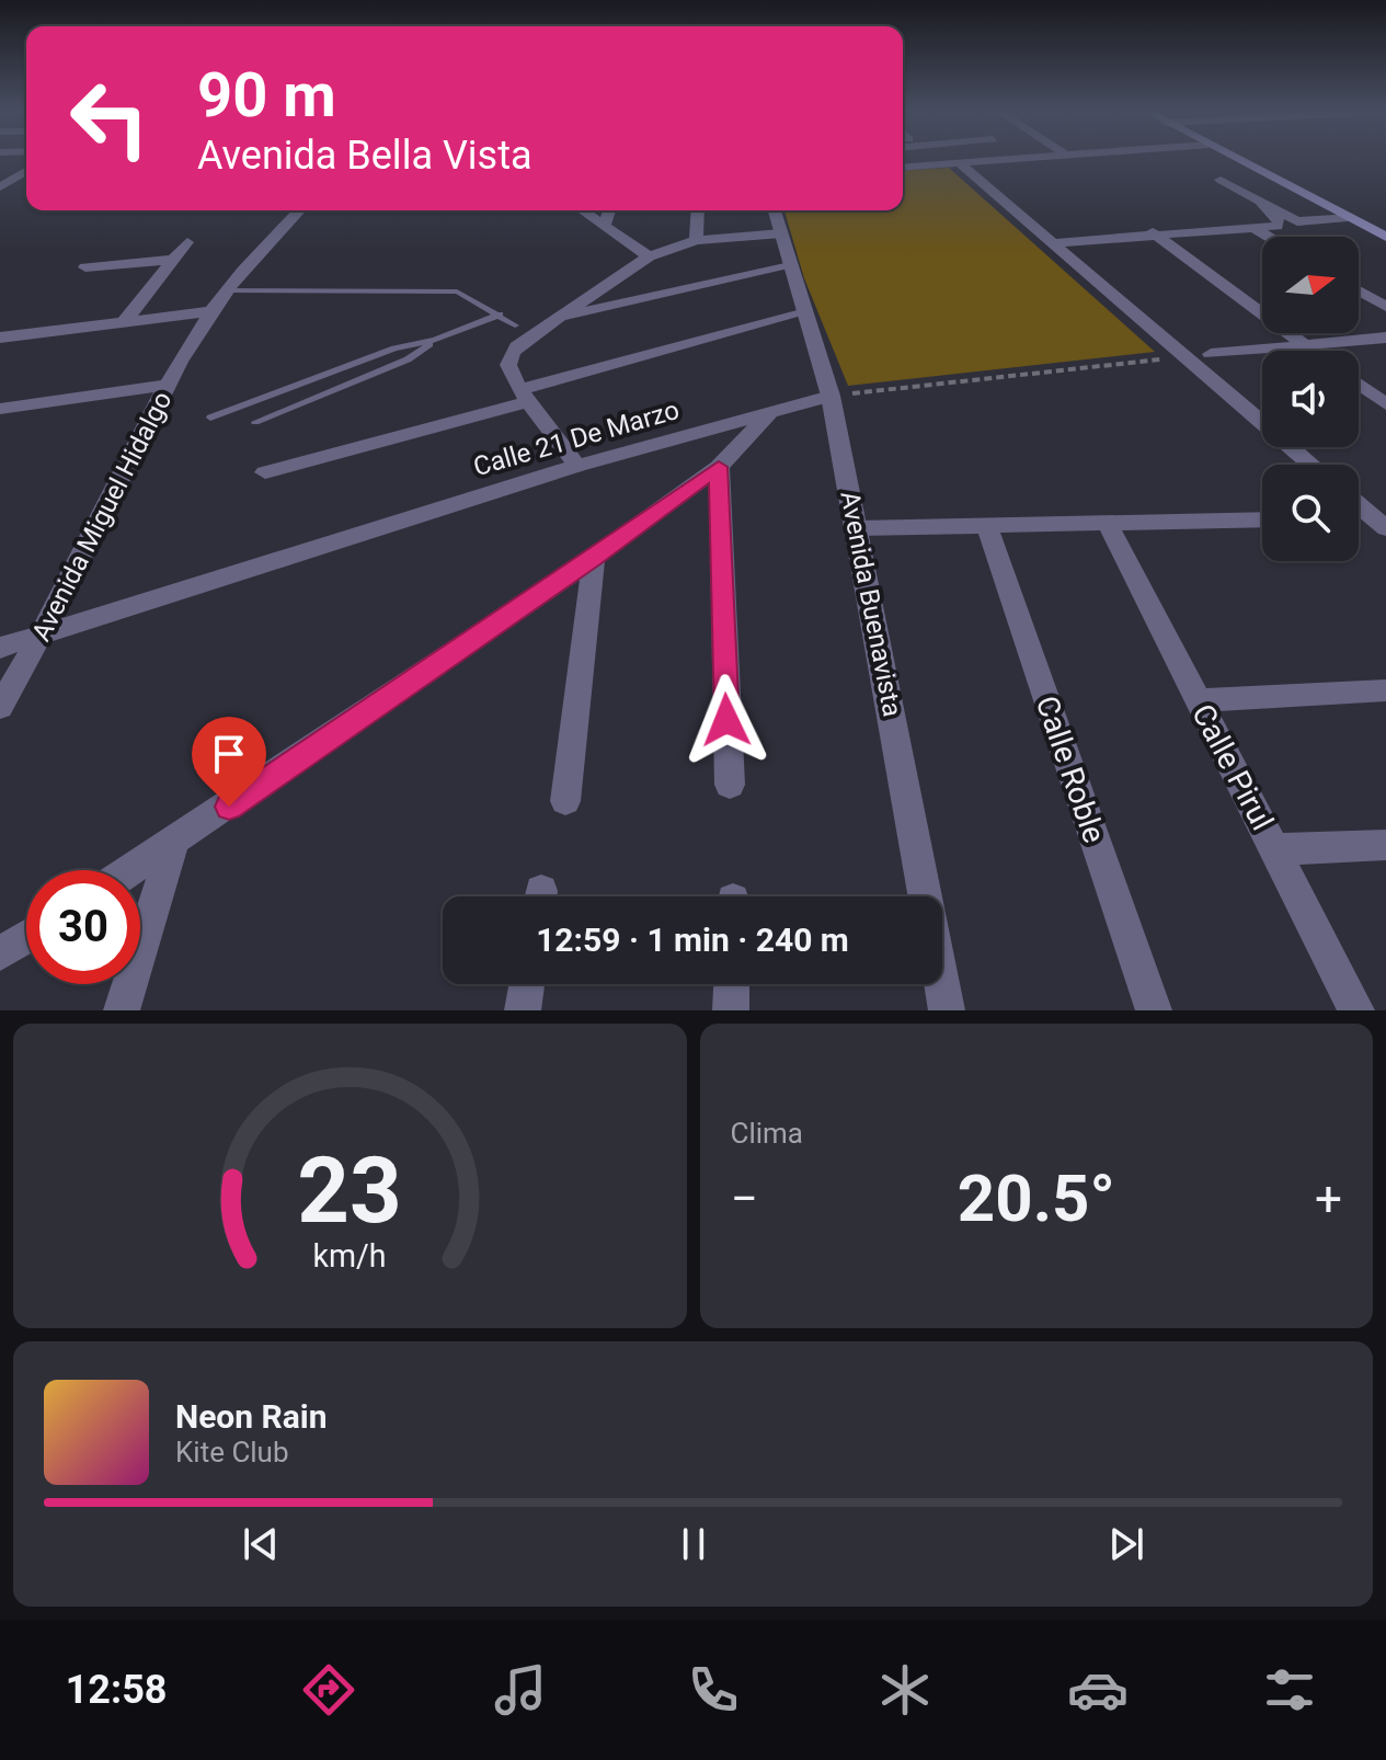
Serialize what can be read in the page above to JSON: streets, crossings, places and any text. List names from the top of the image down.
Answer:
{
  "streets": {
    "street": [
      "Calle 21 De Marzo",
      "Avenida Miguel Hidalgo",
      "Avenida Buenavista",
      "Calle Pirul",
      "Calle Roble"
    ]
  },
  "crossings": [
    ["Calle 21 De Marzo", "Avenida Miguel Hidalgo"],
    ["Calle 21 De Marzo", "Avenida Buenavista"]
  ],
  "north": "right",
  "page": {
    "turn": ["90 m", "Avenida Bella Vista"],
    "limit": "30",
    "trip": "12:59 · 1 min · 240 m",
    "tile": "Clima",
    "heat": ["−", "20.5°", "+"],
    "song": ["Neon Rain", "Kite Club"],
    "tabs": "12:58",
    "gauge": ["23", "km/h"]
  }
}
